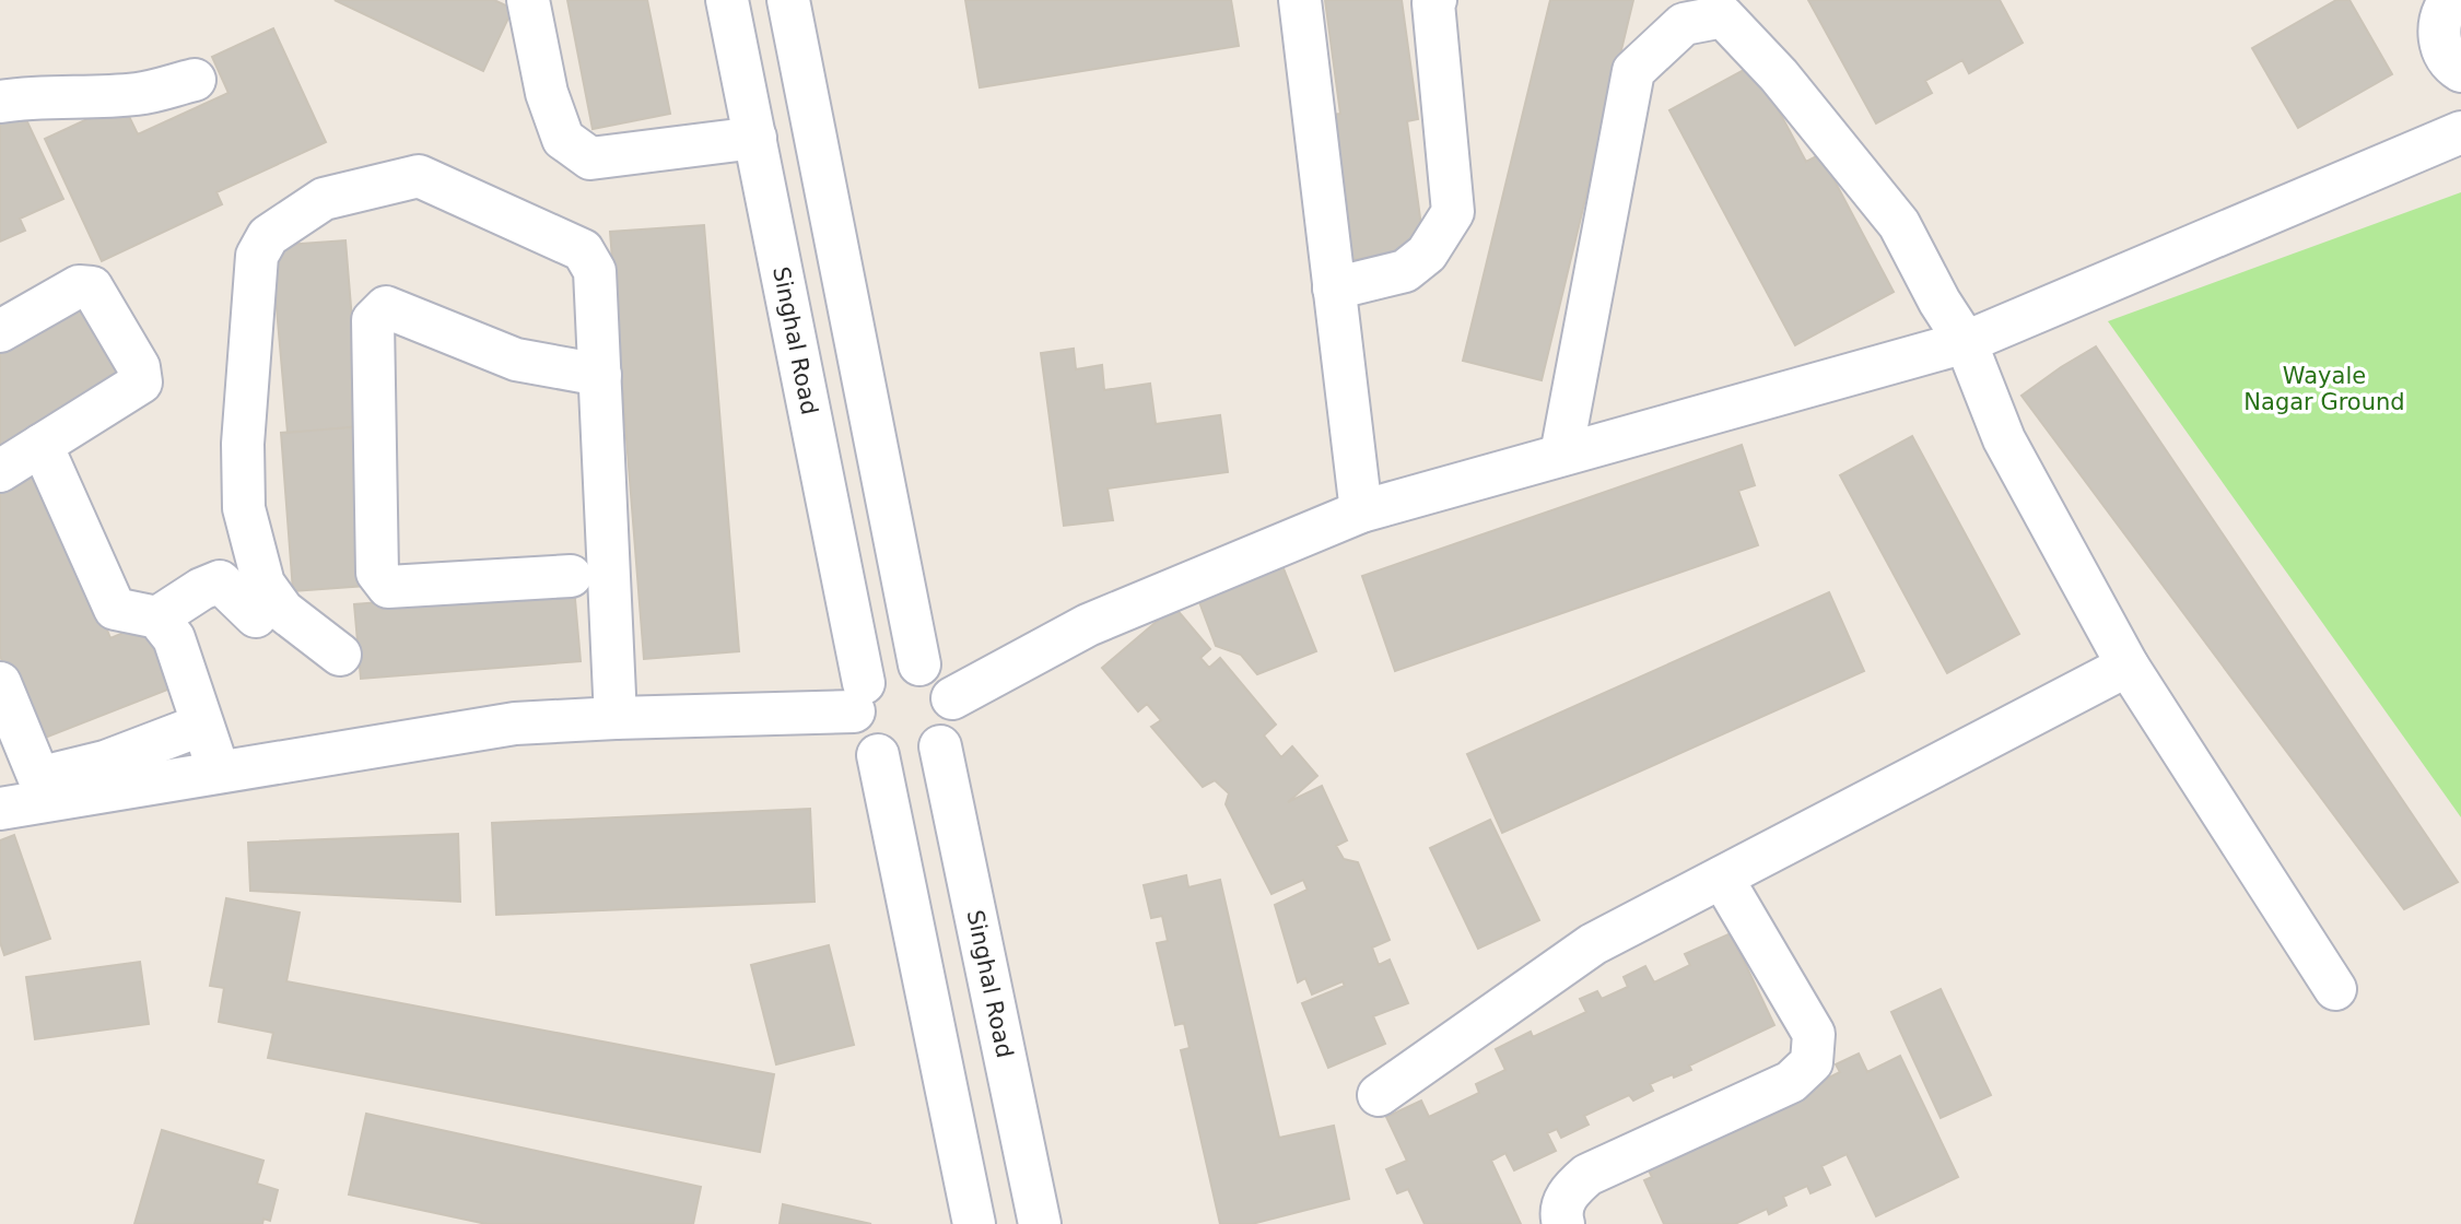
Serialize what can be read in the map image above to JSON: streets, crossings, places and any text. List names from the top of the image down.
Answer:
{
  "streets": {
    "street": ["Singhal Road"]
  },
  "parks": ["Wayale Nagar Ground"]
}
